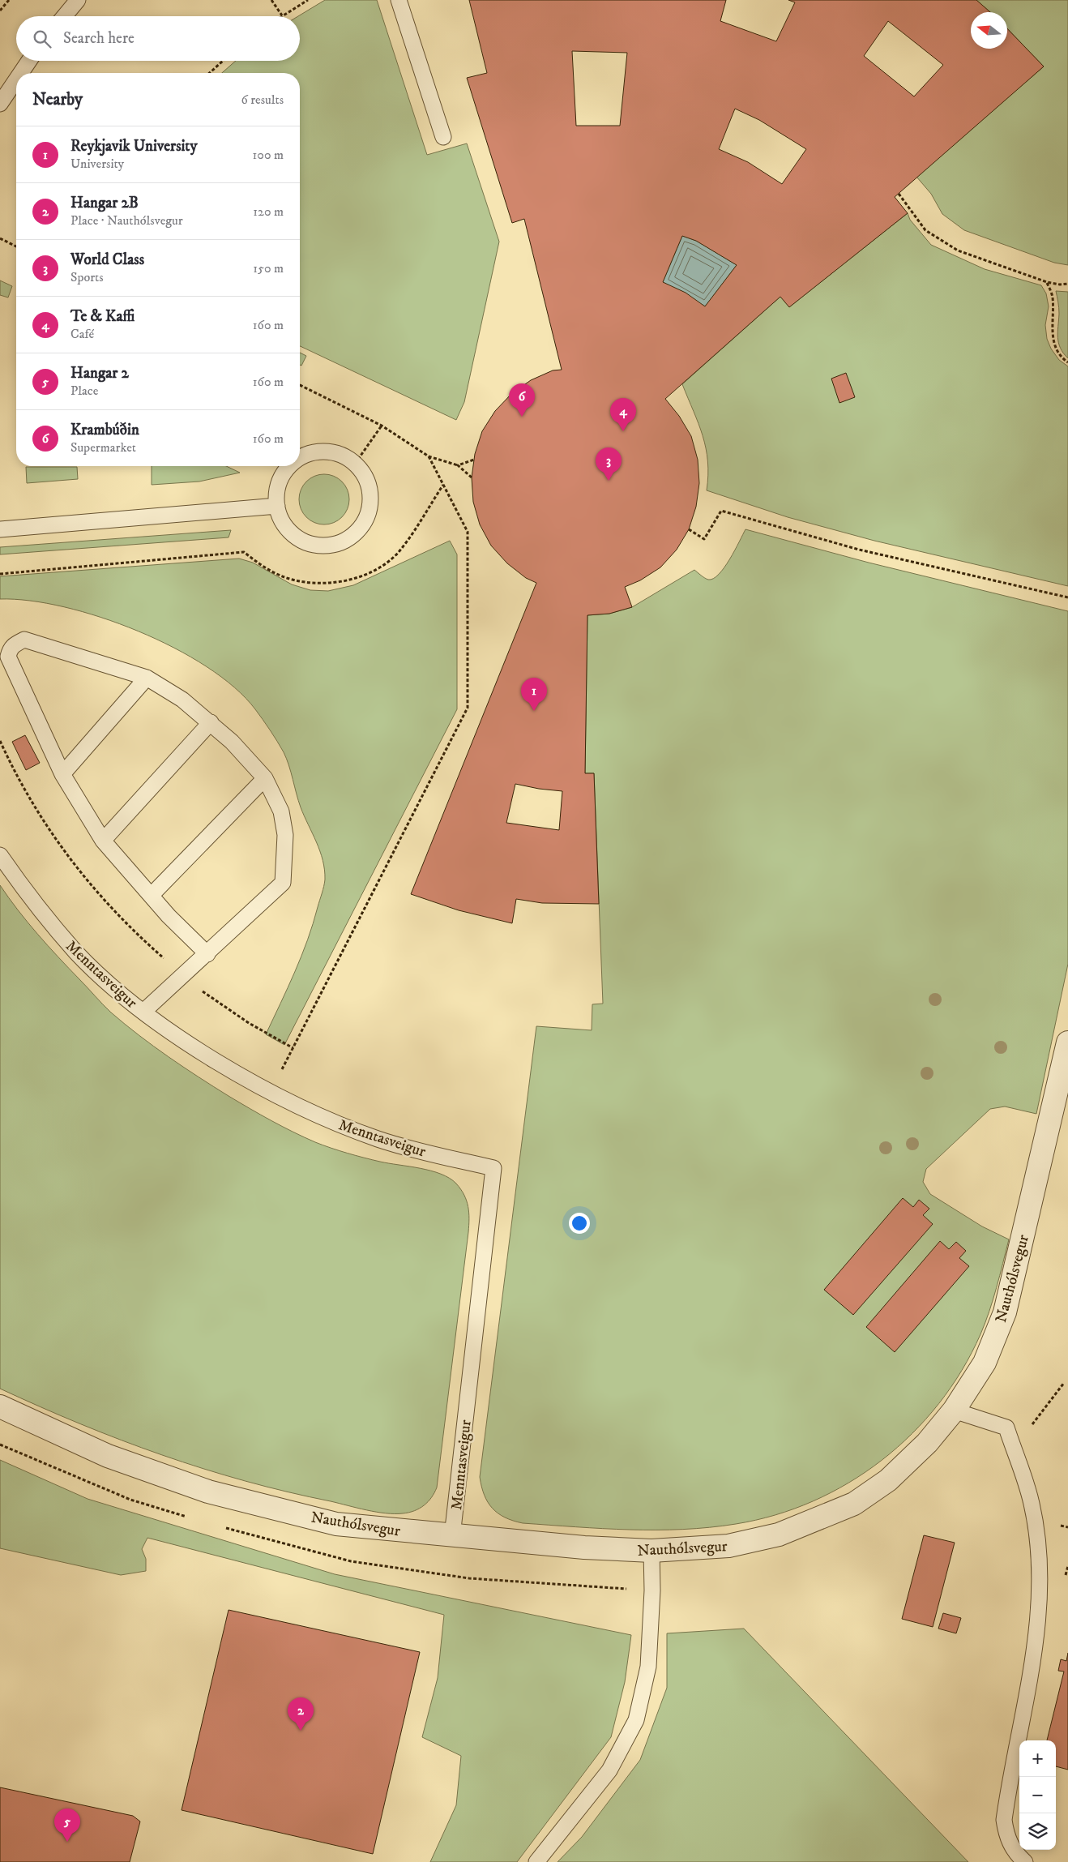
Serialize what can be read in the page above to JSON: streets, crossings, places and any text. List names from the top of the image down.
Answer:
{
  "streets": {
    "street": ["Nauthólsvegur"],
    "lane": ["Menntasveigur"]
  },
  "crossings": [
    ["Menntasveigur", "Nauthólsvegur"]
  ],
  "north": "left",
  "page": {
    "search": "Search here",
    "heading": ["Nearby", "6 results"],
    "list": [
      {
        "mark": "1",
        "name": "Reykjavik University",
        "note": "University",
        "value": "100 m"
      },
      {
        "mark": "2",
        "name": "Hangar 2B",
        "note": "Place · Nauthólsvegur",
        "value": "120 m"
      },
      {
        "mark": "3",
        "name": "World Class",
        "note": "Sports",
        "value": "150 m"
      },
      {
        "mark": "4",
        "name": "Te & Kaffi",
        "note": "Café",
        "value": "160 m"
      },
      {
        "mark": "5",
        "name": "Hangar 2",
        "note": "Place",
        "value": "160 m"
      },
      {
        "mark": "6",
        "name": "Krambúðin",
        "note": "Supermarket",
        "value": "160 m"
      }
    ],
    "pins": [
      "6",
      "4",
      "3",
      "1",
      "2",
      "5"
    ],
    "map_buttons": ["+", "−"]
  }
}
